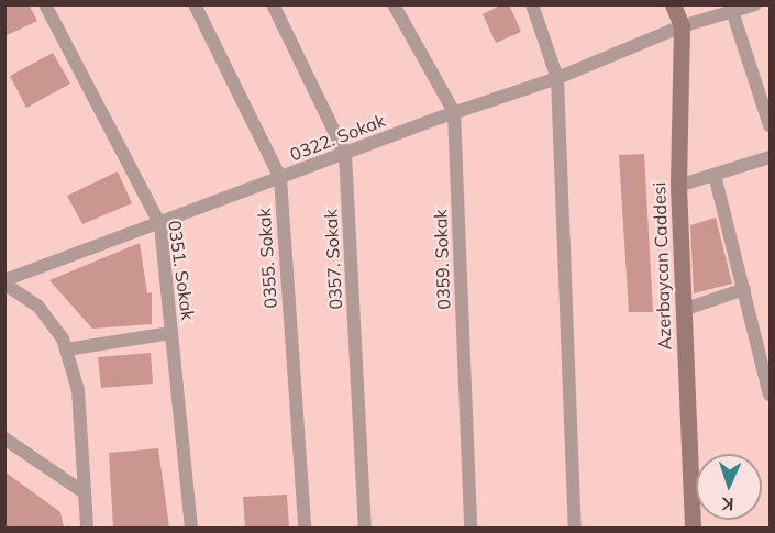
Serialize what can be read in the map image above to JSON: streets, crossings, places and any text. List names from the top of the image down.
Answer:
{
  "streets": {
    "street": [
      "0322. Sokak",
      "0355. Sokak",
      "0357. Sokak",
      "0359. Sokak",
      "Azerbaycan Caddesi",
      "0351. Sokak"
    ]
  },
  "crossings": [
    ["0322. Sokak", "0355. Sokak"],
    ["0322. Sokak", "0357. Sokak"],
    ["0322. Sokak", "0359. Sokak"],
    ["0322. Sokak", "Azerbaycan Caddesi"],
    ["0322. Sokak", "0351. Sokak"]
  ],
  "north": "bottom"
}
